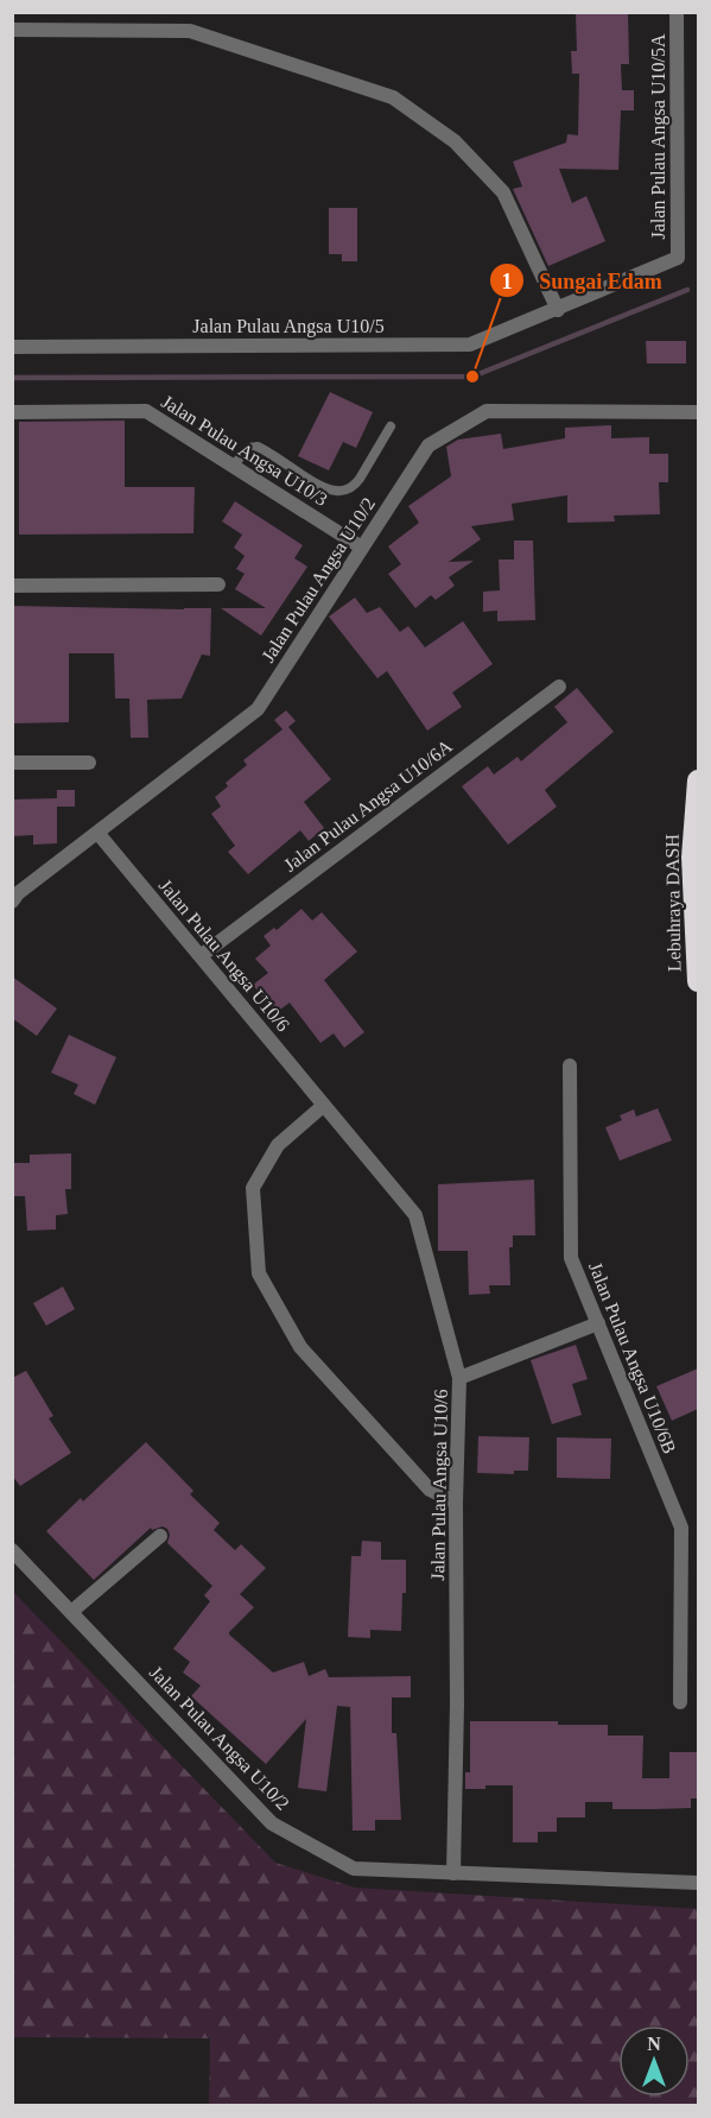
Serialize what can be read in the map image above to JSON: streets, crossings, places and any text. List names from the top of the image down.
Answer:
{
  "streets": {
    "highway": ["Lebuhraya DASH"],
    "street": [
      "Jalan Pulau Angsa U10/5A",
      "Jalan Pulau Angsa U10/5",
      "Jalan Pulau Angsa U10/3",
      "Jalan Pulau Angsa U10/2",
      "Jalan Pulau Angsa U10/6A",
      "Jalan Pulau Angsa U10/6",
      "Jalan Pulau Angsa U10/6B"
    ]
  },
  "crossings": [
    ["Jalan Pulau Angsa U10/5A", "Jalan Pulau Angsa U10/5"],
    ["Jalan Pulau Angsa U10/3", "Jalan Pulau Angsa U10/2"],
    ["Jalan Pulau Angsa U10/2", "Jalan Pulau Angsa U10/6"],
    ["Jalan Pulau Angsa U10/6A", "Jalan Pulau Angsa U10/6"]
  ],
  "places": ["Sungai Edam"],
  "north": "top"
}
